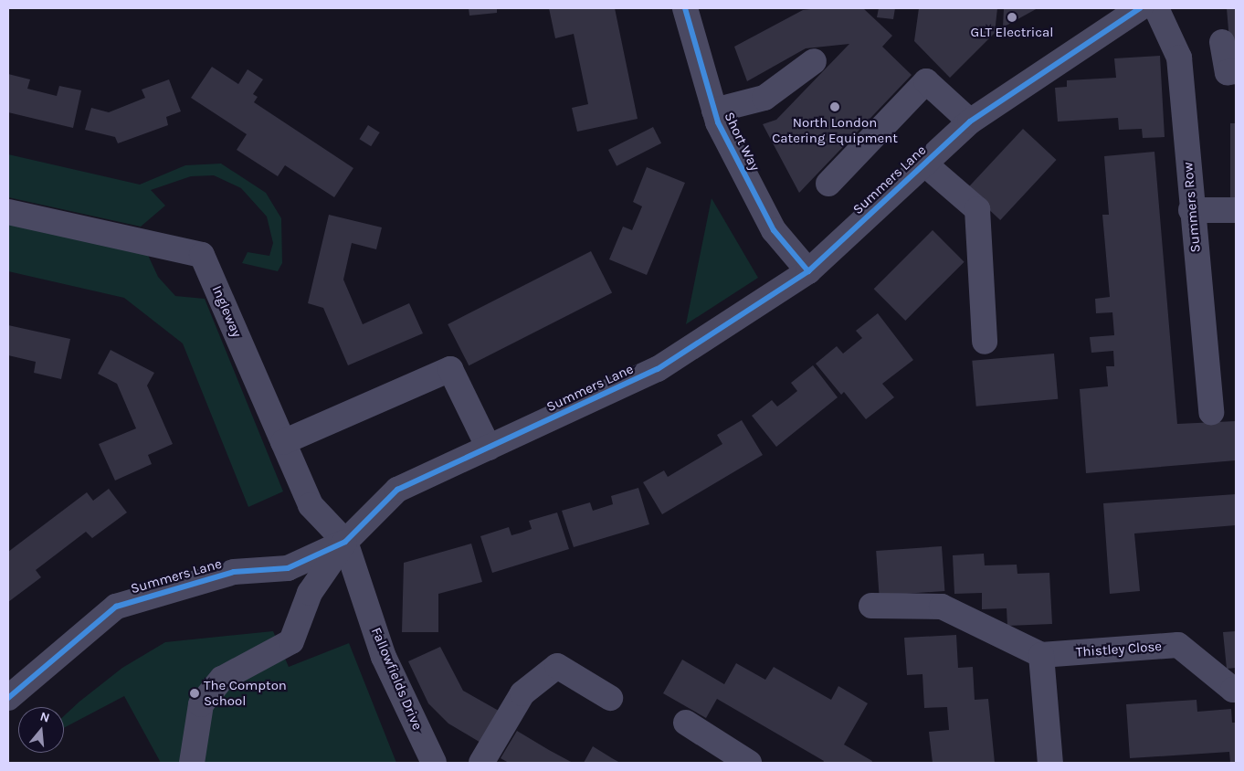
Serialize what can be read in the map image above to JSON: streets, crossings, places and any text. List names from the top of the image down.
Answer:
{
  "streets": {
    "street": [
      "Short Way",
      "Summers Lane",
      "Summers Row",
      "Ingleway",
      "Thistley Close",
      "Fallowfields Drive"
    ]
  },
  "crossings": [
    ["Short Way", "Summers Lane"],
    ["Summers Lane", "Ingleway"],
    ["Summers Lane", "Fallowfields Drive"],
    ["Ingleway", "Fallowfields Drive"]
  ],
  "places": ["GLT Electrical", "North London Catering Equipment", "The Compton School"],
  "north": "top"
}
